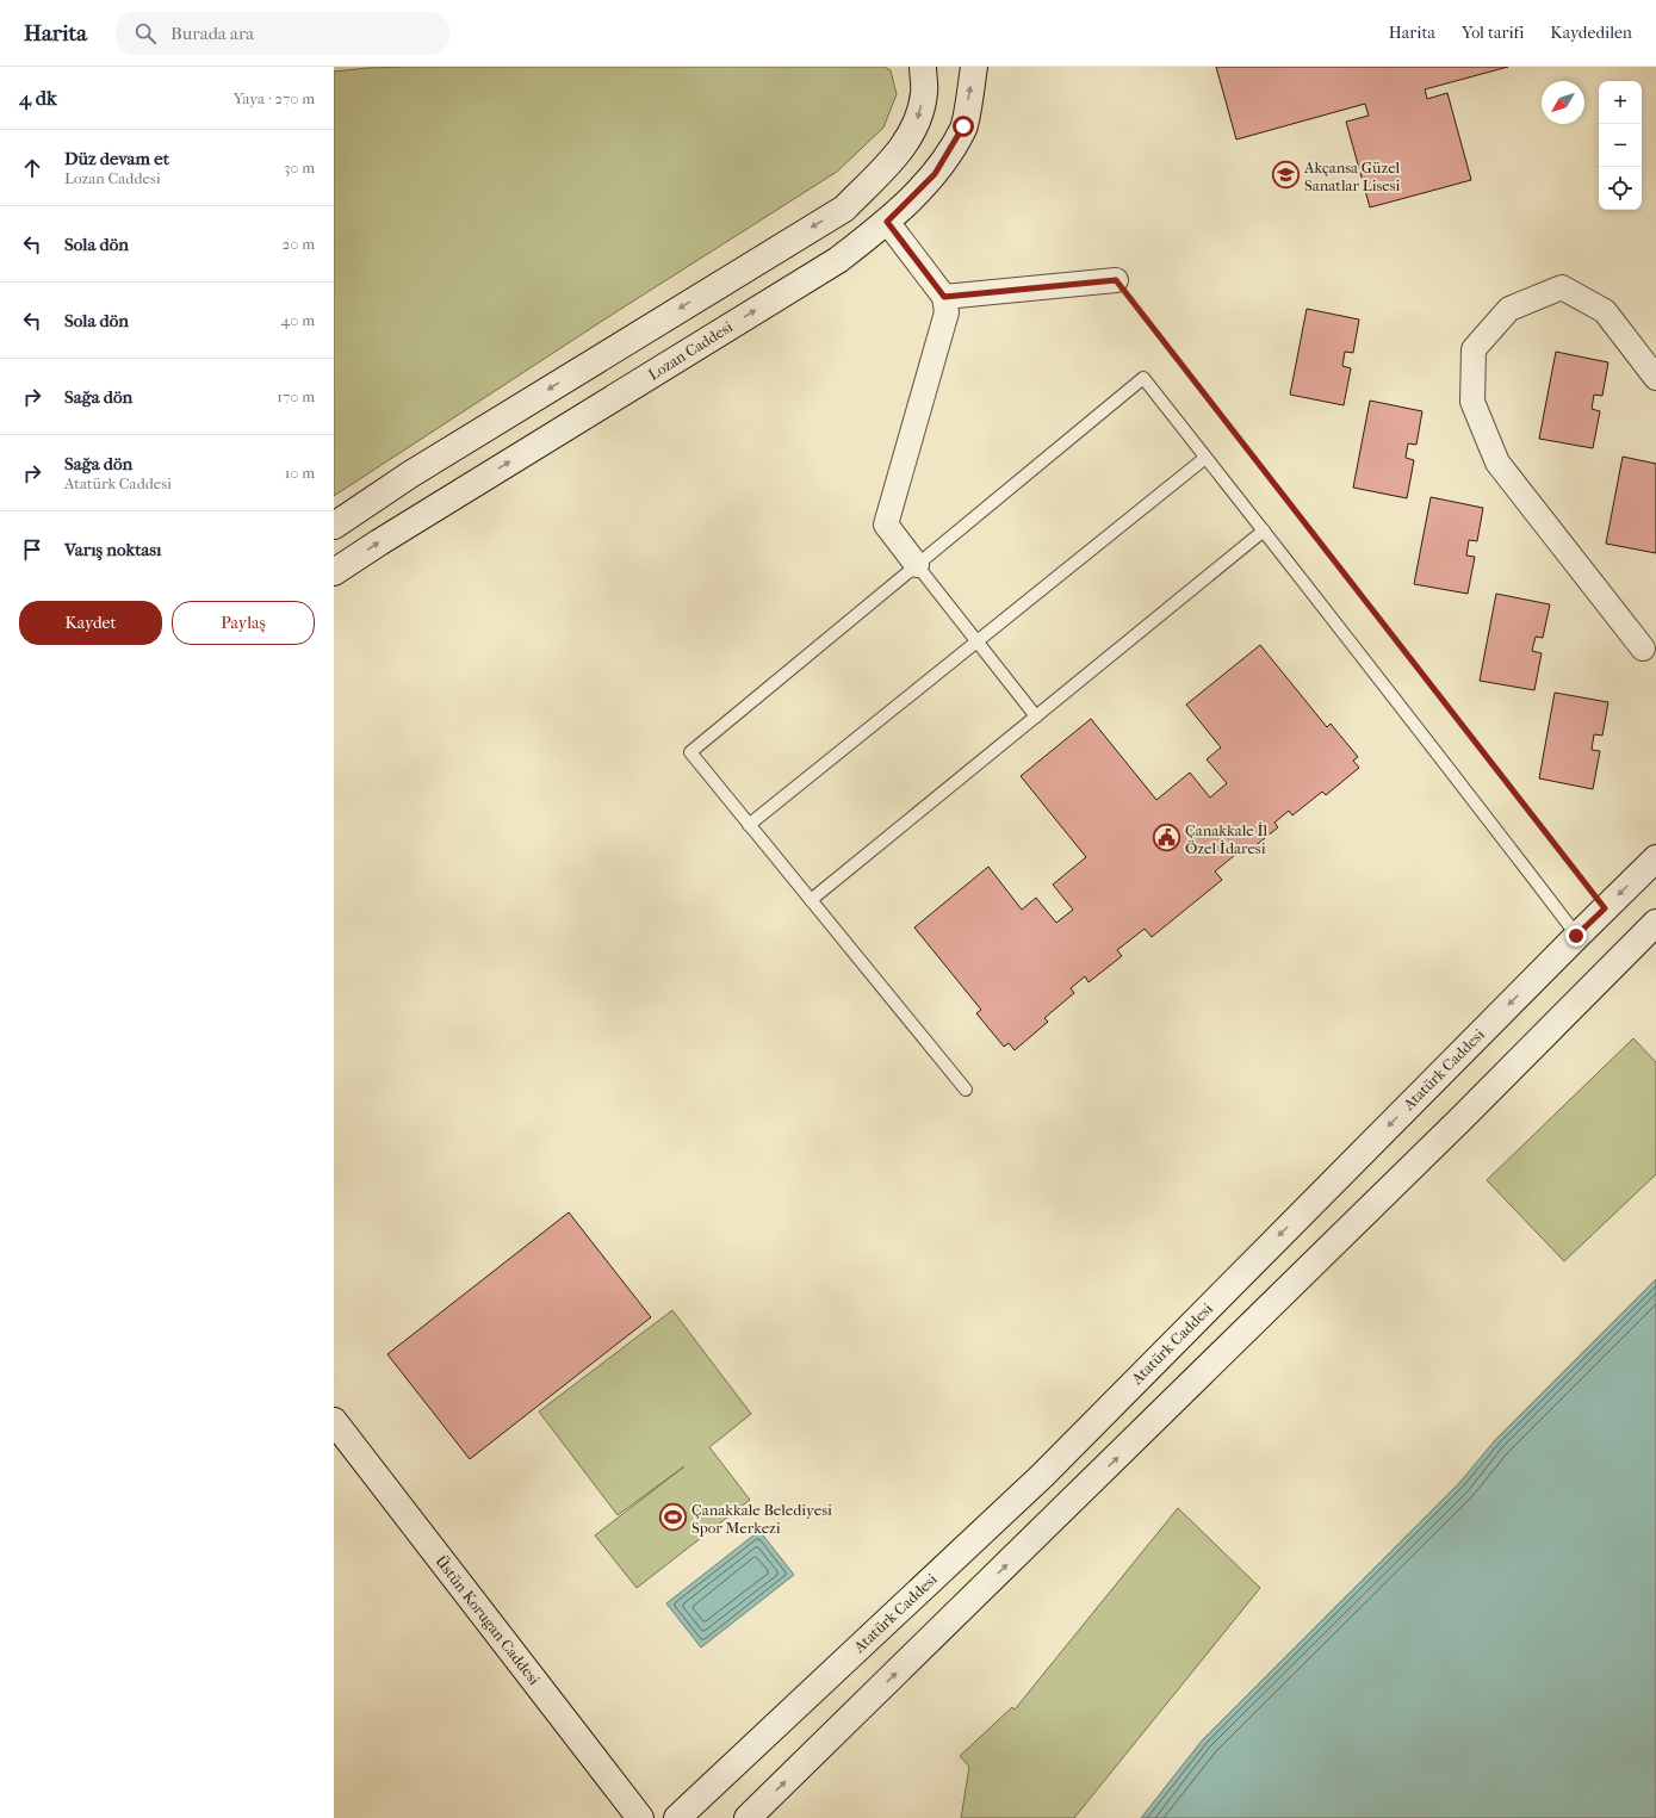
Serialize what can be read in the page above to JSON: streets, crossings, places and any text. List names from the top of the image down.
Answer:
{
  "streets": {
    "main road": ["Lozan Caddesi", "Atatürk Caddesi", "Üstün Korugan Caddesi"]
  },
  "places": {
    "school or university": ["Akçansa Güzel Sanatlar Lisesi"],
    "public building": ["Çanakkale İl Özel İdaresi"],
    "sports": ["Çanakkale Belediyesi Spor Merkezi"]
  },
  "north": "bottom left",
  "page": {
    "header": "Harita",
    "search": "Burada ara",
    "nav": ["Harita", "Yol tarifi", "Kaydedilen"],
    "heading": ["4 dk", "Yaya · 270 m"],
    "map_buttons": ["+", "−"],
    "list": [
      ["Düz devam et", "Lozan Caddesi", "30 m"],
      ["Sola dön", "20 m"],
      ["Sola dön", "40 m"],
      ["Sağa dön", "170 m"],
      ["Sağa dön", "Atatürk Caddesi", "10 m"],
      "Varış noktası"
    ],
    "buttons": ["Kaydet", "Paylaş"]
  }
}
